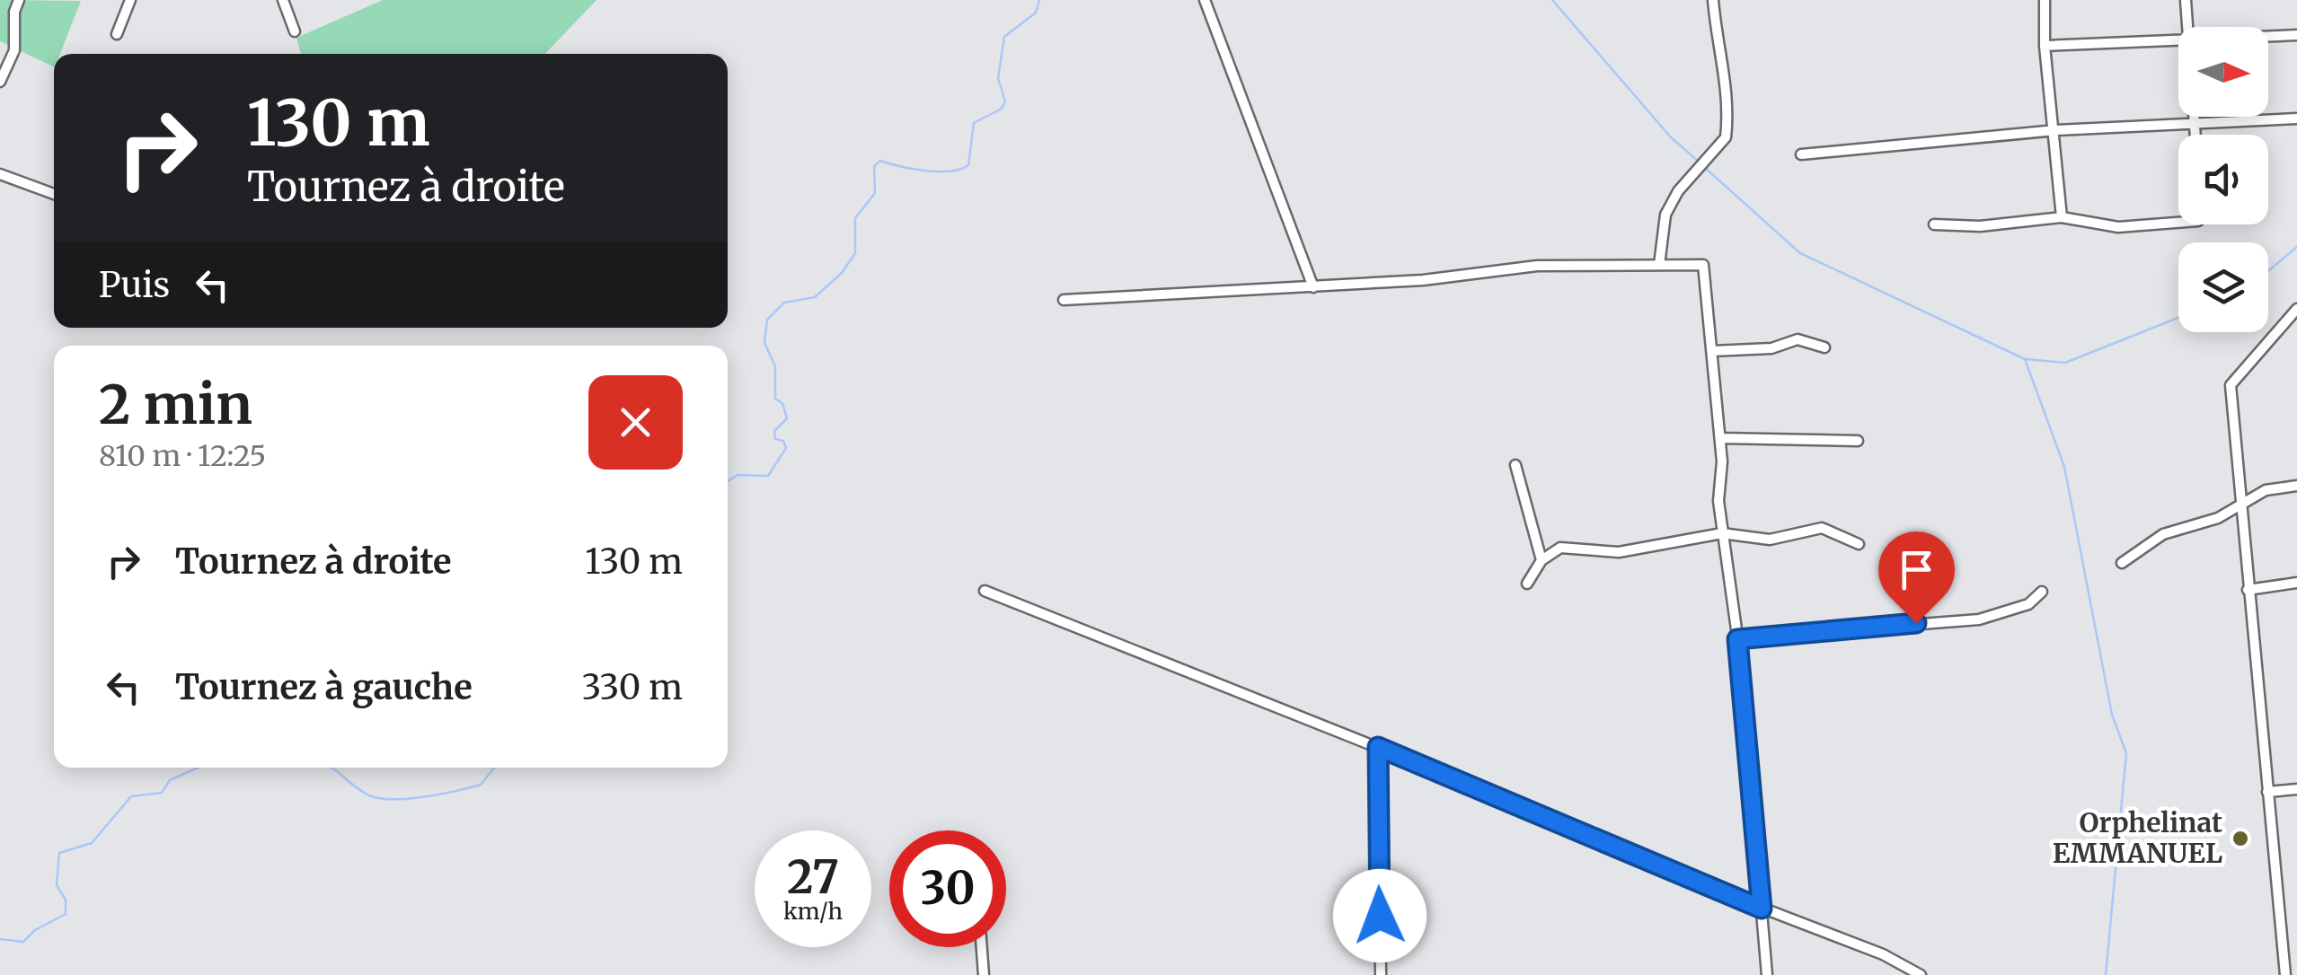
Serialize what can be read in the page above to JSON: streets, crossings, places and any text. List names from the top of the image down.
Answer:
{
  "places": ["Orphelinat EMMANUEL"],
  "north": "right",
  "page": {
    "turn": ["130 m", "Tournez à droite"],
    "then": "Puis",
    "heading": ["2 min", "810 m · 12:25"],
    "list": [
      {
        "name": "Tournez à droite",
        "value": "130 m"
      },
      {
        "name": "Tournez à gauche",
        "value": "330 m"
      }
    ],
    "speed": "27 km/h",
    "limit": "30"
  }
}
